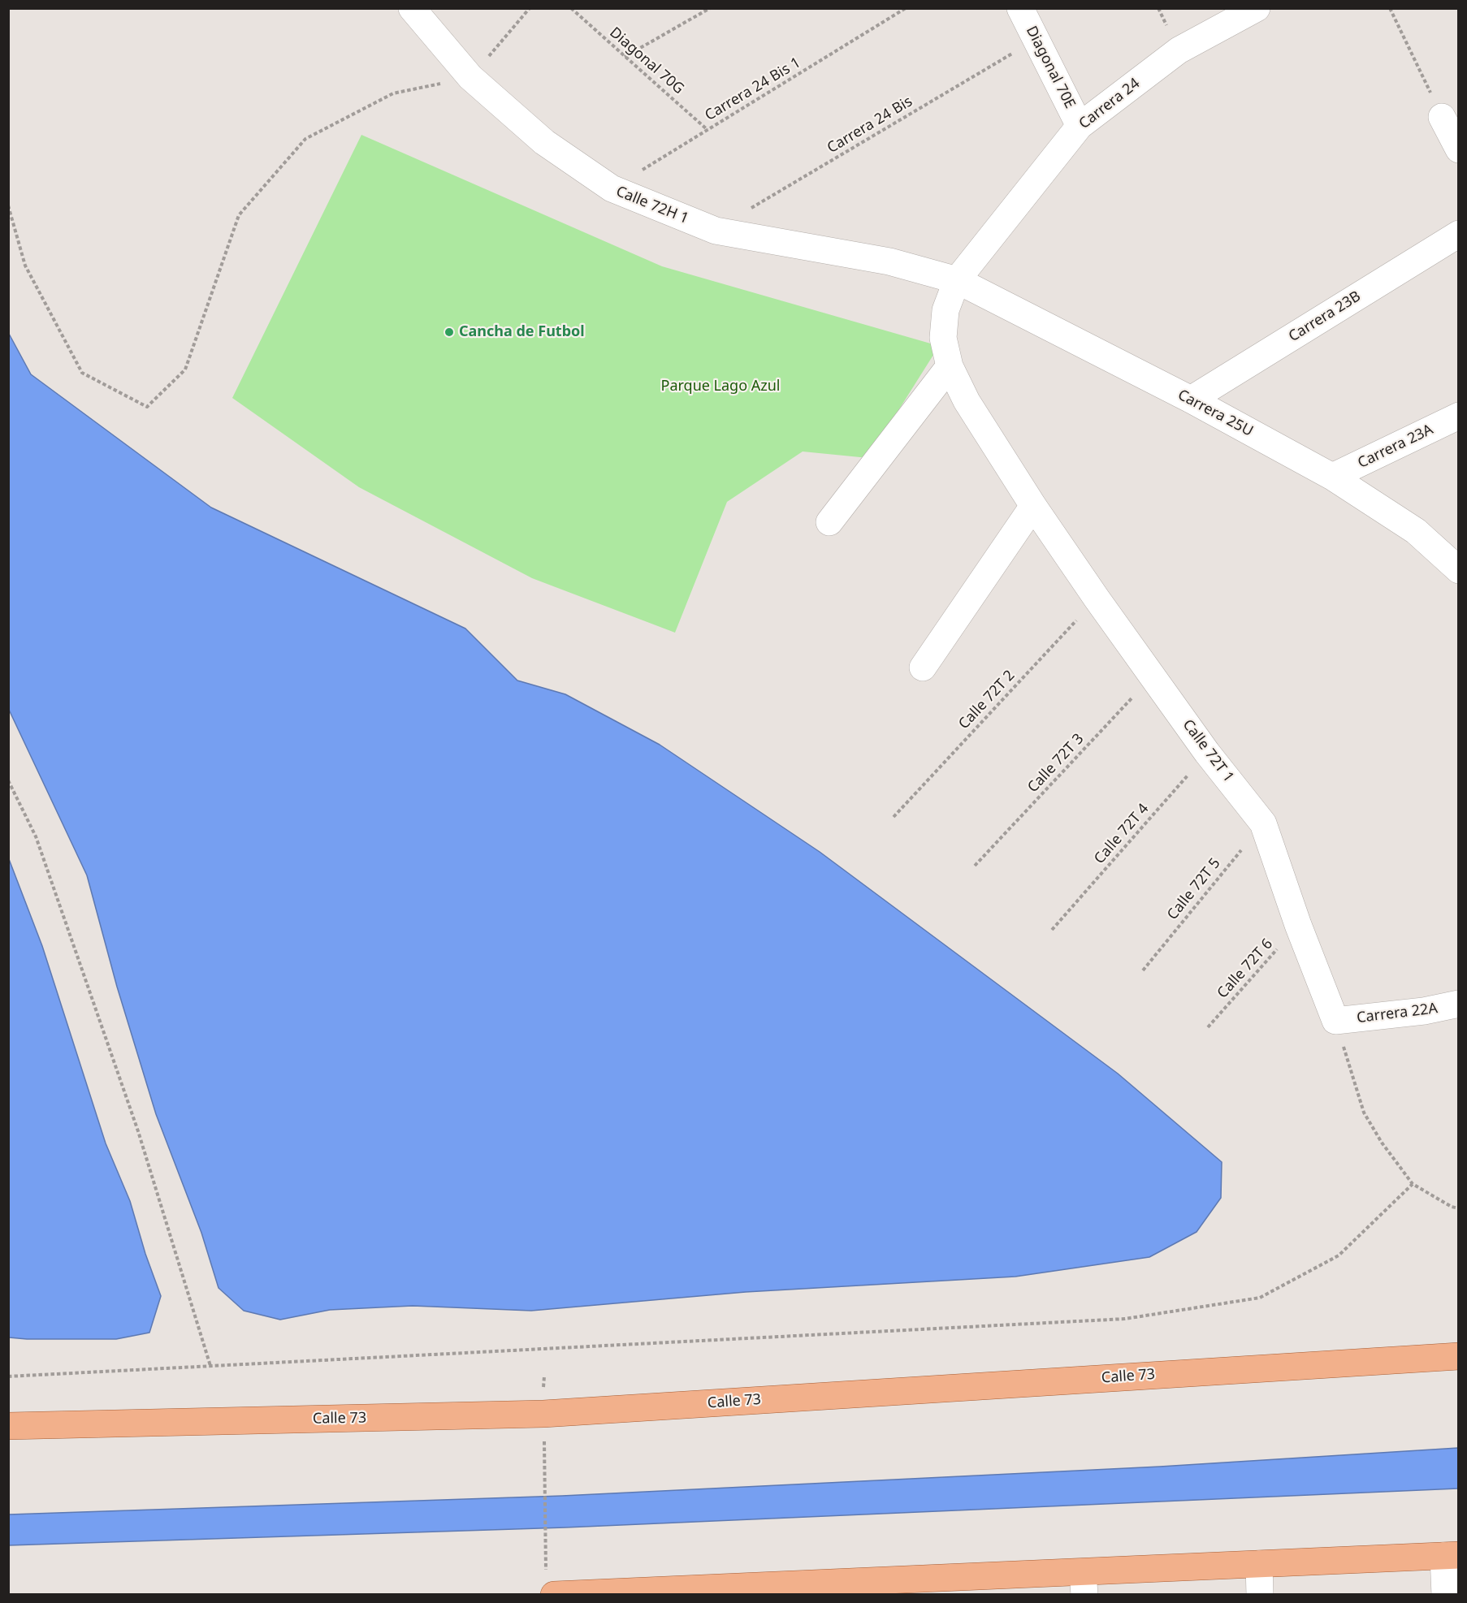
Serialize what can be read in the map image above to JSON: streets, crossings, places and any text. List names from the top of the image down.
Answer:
{
  "streets": {
    "main road": ["Calle 73"],
    "street": [
      "Diagonal 70E",
      "Carrera 24",
      "Calle 72H 1",
      "Carrera 23B",
      "Carrera 25U",
      "Carrera 23A",
      "Calle 72T 1",
      "Carrera 22A"
    ],
    "path": [
      "Diagonal 70G",
      "Carrera 24 Bis 1",
      "Carrera 24 Bis",
      "Calle 72T 2",
      "Calle 72T 3",
      "Calle 72T 4",
      "Calle 72T 5",
      "Calle 72T 6"
    ]
  },
  "crossings": [
    ["Diagonal 70G", "Carrera 24 Bis 1"],
    ["Diagonal 70E", "Carrera 24"],
    ["Diagonal 70E", "Carrera 24 Bis"],
    ["Carrera 24 Bis 1", "Calle 72H 1"],
    ["Carrera 24", "Calle 72H 1"],
    ["Carrera 24", "Carrera 25U"],
    ["Carrera 24", "Calle 72T 1"],
    ["Carrera 24 Bis", "Calle 72H 1"],
    ["Calle 72H 1", "Carrera 25U"],
    ["Carrera 23B", "Carrera 25U"],
    ["Carrera 25U", "Carrera 23A"],
    ["Calle 72T 2", "Calle 72T 1"],
    ["Calle 72T 1", "Calle 72T 3"],
    ["Calle 72T 1", "Calle 72T 4"],
    ["Calle 72T 1", "Calle 72T 5"],
    ["Calle 72T 1", "Calle 72T 6"],
    ["Calle 72T 1", "Carrera 22A"]
  ],
  "parks": ["Parque Lago Azul"],
  "places": ["Cancha de Futbol"]
}
